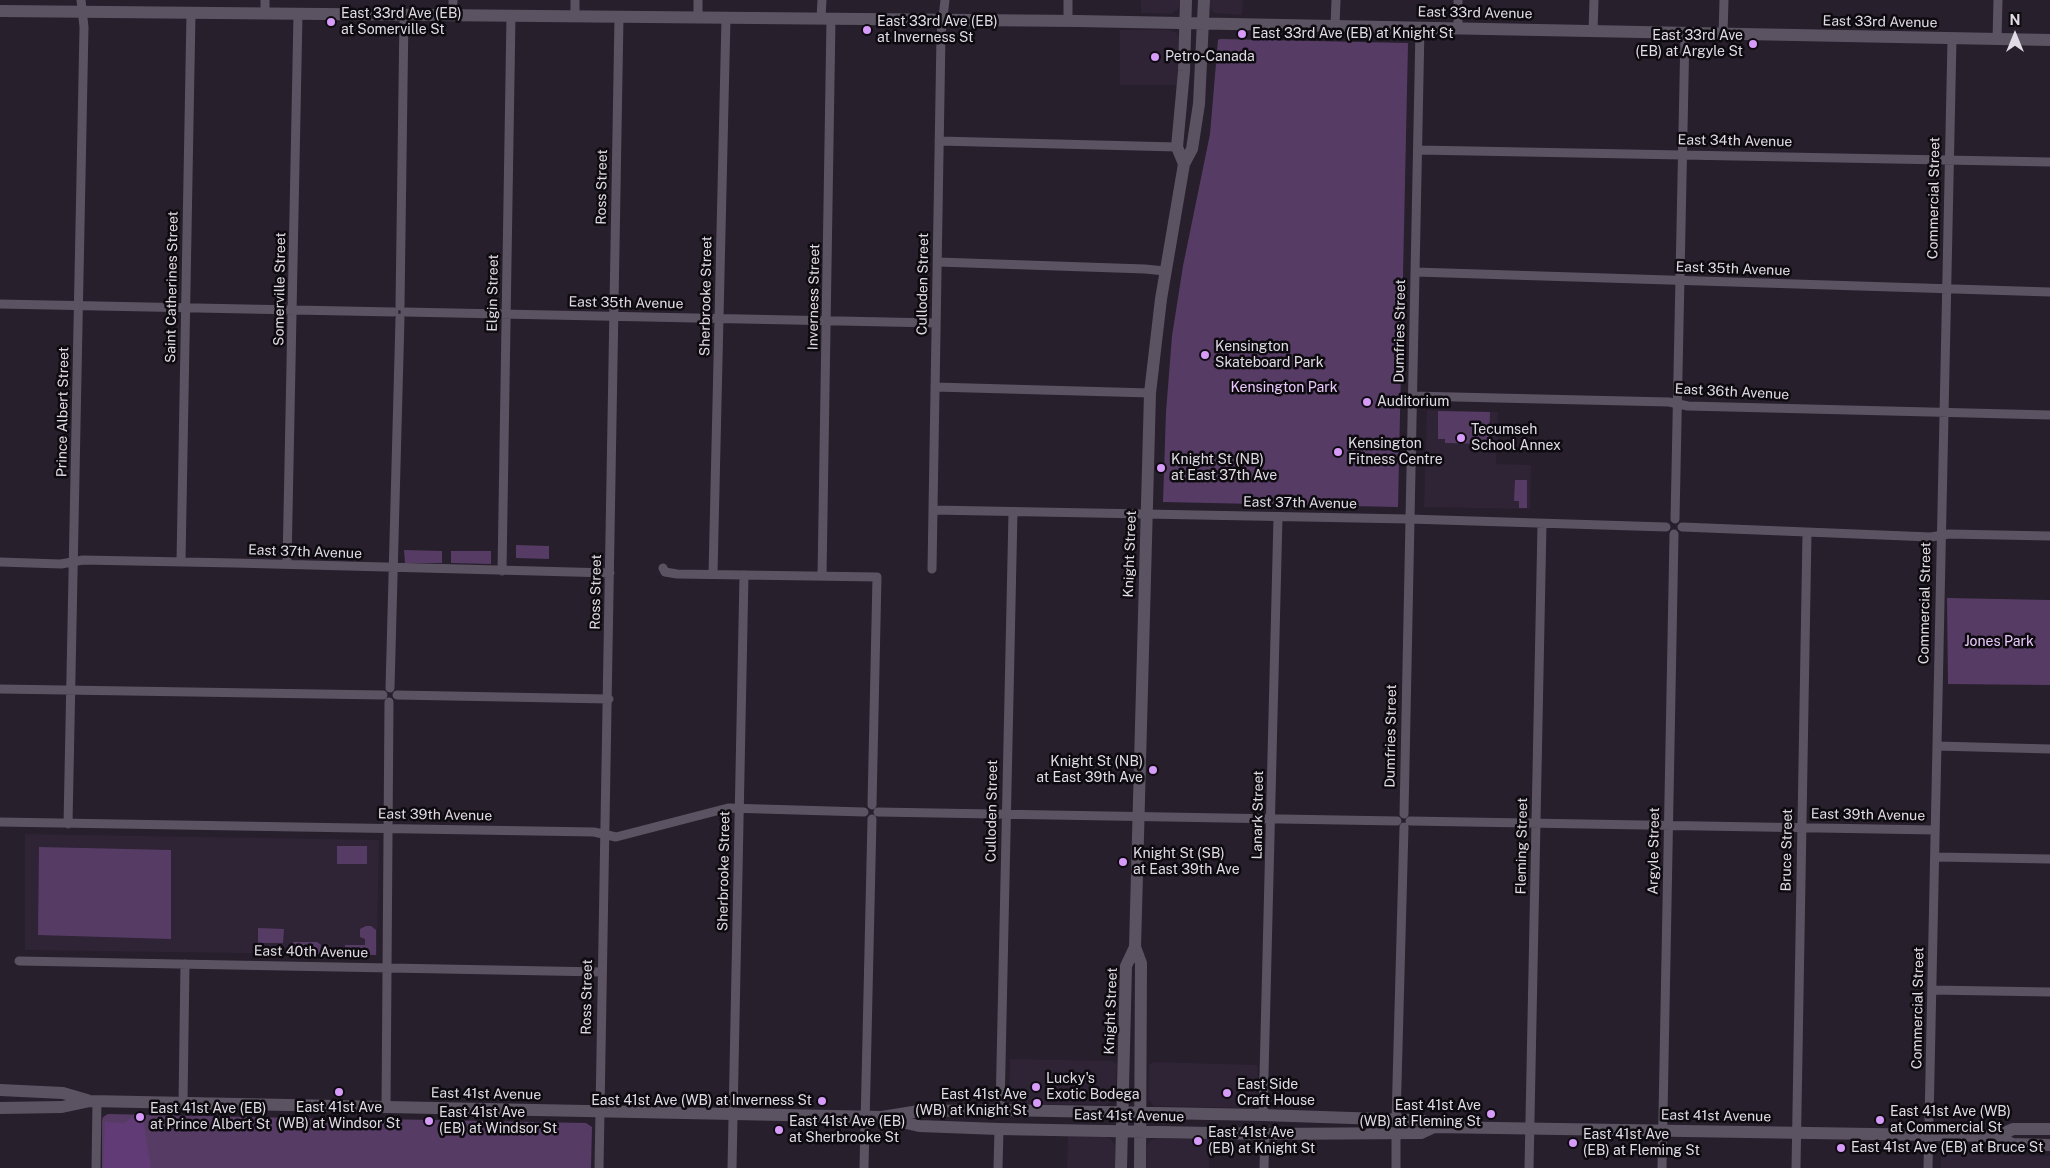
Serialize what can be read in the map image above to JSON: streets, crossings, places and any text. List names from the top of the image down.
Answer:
{
  "streets": {
    "main road": ["East 33rd Avenue", "Knight Street", "East 41st Avenue"],
    "street": [
      "East 34th Avenue",
      "Ross Street",
      "Commercial Street",
      "East 35th Avenue",
      "Culloden Street",
      "Saint Catherines Street",
      "Somerville Street",
      "Elgin Street",
      "Sherbrooke Street",
      "Inverness Street",
      "Dumfries Street",
      "East 36th Avenue",
      "Prince Albert Street",
      "East 37th Avenue",
      "East 39th Avenue",
      "Lanark Street",
      "Fleming Street",
      "Bruce Street",
      "Argyle Street",
      "East 40th Avenue"
    ]
  },
  "crossings": [
    ["East 33rd Avenue", "Ross Street"],
    ["East 33rd Avenue", "Commercial Street"],
    ["East 33rd Avenue", "Culloden Street"],
    ["East 33rd Avenue", "Saint Catherines Street"],
    ["East 33rd Avenue", "Somerville Street"],
    ["East 33rd Avenue", "Elgin Street"],
    ["East 33rd Avenue", "Sherbrooke Street"],
    ["East 33rd Avenue", "Inverness Street"],
    ["East 33rd Avenue", "Dumfries Street"],
    ["East 33rd Avenue", "Prince Albert Street"],
    ["East 33rd Avenue", "Knight Street"],
    ["East 34th Avenue", "Commercial Street"],
    ["East 34th Avenue", "Dumfries Street"],
    ["Ross Street", "East 35th Avenue"],
    ["Ross Street", "East 37th Avenue"],
    ["Ross Street", "East 39th Avenue"],
    ["Ross Street", "East 40th Avenue"],
    ["Ross Street", "East 41st Avenue"],
    ["Commercial Street", "East 35th Avenue"],
    ["Commercial Street", "East 36th Avenue"],
    ["Commercial Street", "East 39th Avenue"],
    ["Commercial Street", "East 41st Avenue"],
    ["East 35th Avenue", "Culloden Street"],
    ["East 35th Avenue", "Saint Catherines Street"],
    ["East 35th Avenue", "Somerville Street"],
    ["East 35th Avenue", "Elgin Street"],
    ["East 35th Avenue", "Sherbrooke Street"],
    ["East 35th Avenue", "Inverness Street"],
    ["East 35th Avenue", "Dumfries Street"],
    ["East 35th Avenue", "Prince Albert Street"],
    ["Culloden Street", "East 37th Avenue"],
    ["Culloden Street", "East 39th Avenue"],
    ["Culloden Street", "East 41st Avenue"],
    ["Saint Catherines Street", "East 37th Avenue"],
    ["Somerville Street", "East 37th Avenue"],
    ["Elgin Street", "East 37th Avenue"],
    ["Sherbrooke Street", "East 39th Avenue"],
    ["Sherbrooke Street", "East 41st Avenue"],
    ["Dumfries Street", "East 36th Avenue"],
    ["Dumfries Street", "East 37th Avenue"],
    ["Dumfries Street", "East 39th Avenue"],
    ["Dumfries Street", "East 41st Avenue"],
    ["Prince Albert Street", "East 37th Avenue"],
    ["Prince Albert Street", "East 39th Avenue"],
    ["East 37th Avenue", "Knight Street"],
    ["East 37th Avenue", "Lanark Street"],
    ["East 37th Avenue", "Fleming Street"],
    ["East 37th Avenue", "Argyle Street"],
    ["Knight Street", "East 39th Avenue"],
    ["Knight Street", "East 41st Avenue"],
    ["East 39th Avenue", "Lanark Street"],
    ["East 39th Avenue", "Fleming Street"],
    ["East 39th Avenue", "Bruce Street"],
    ["East 39th Avenue", "Argyle Street"],
    ["Lanark Street", "East 41st Avenue"],
    ["Fleming Street", "East 41st Avenue"],
    ["Bruce Street", "East 41st Avenue"],
    ["Argyle Street", "East 41st Avenue"]
  ],
  "parks": ["Kensington Park", "Jones Park"],
  "places": [
    "East 33rd Ave (EB) at Somerville St",
    "East 33rd Ave (EB) at Inverness St",
    "East 33rd Ave (EB) at Knight St",
    "East 33rd Ave (EB) at Argyle St",
    "Petro-Canada",
    "Kensington Skateboard Park",
    "Auditorium",
    "Tecumseh School Annex",
    "Kensington Fitness Centre",
    "Knight St (NB) at East 37th Ave",
    "Knight St (NB) at East 39th Ave",
    "Knight St (SB) at East 39th Ave",
    "Lucky's Exotic Bodega",
    "East 41st Ave (WB) at Windsor St",
    "East Side Craft House",
    "East 41st Ave (WB) at Inverness St",
    "East 41st Ave (WB) at Knight St",
    "East 41st Ave (WB) at Fleming St",
    "East 41st Ave (EB) at Prince Albert St",
    "East 41st Ave (WB) at Commercial St",
    "East 41st Ave (EB) at Windsor St",
    "East 41st Ave (EB) at Sherbrooke St",
    "East 41st Ave (EB) at Knight St",
    "East 41st Ave (EB) at Fleming St",
    "East 41st Ave (EB) at Bruce St"
  ],
  "north": "top"
}
